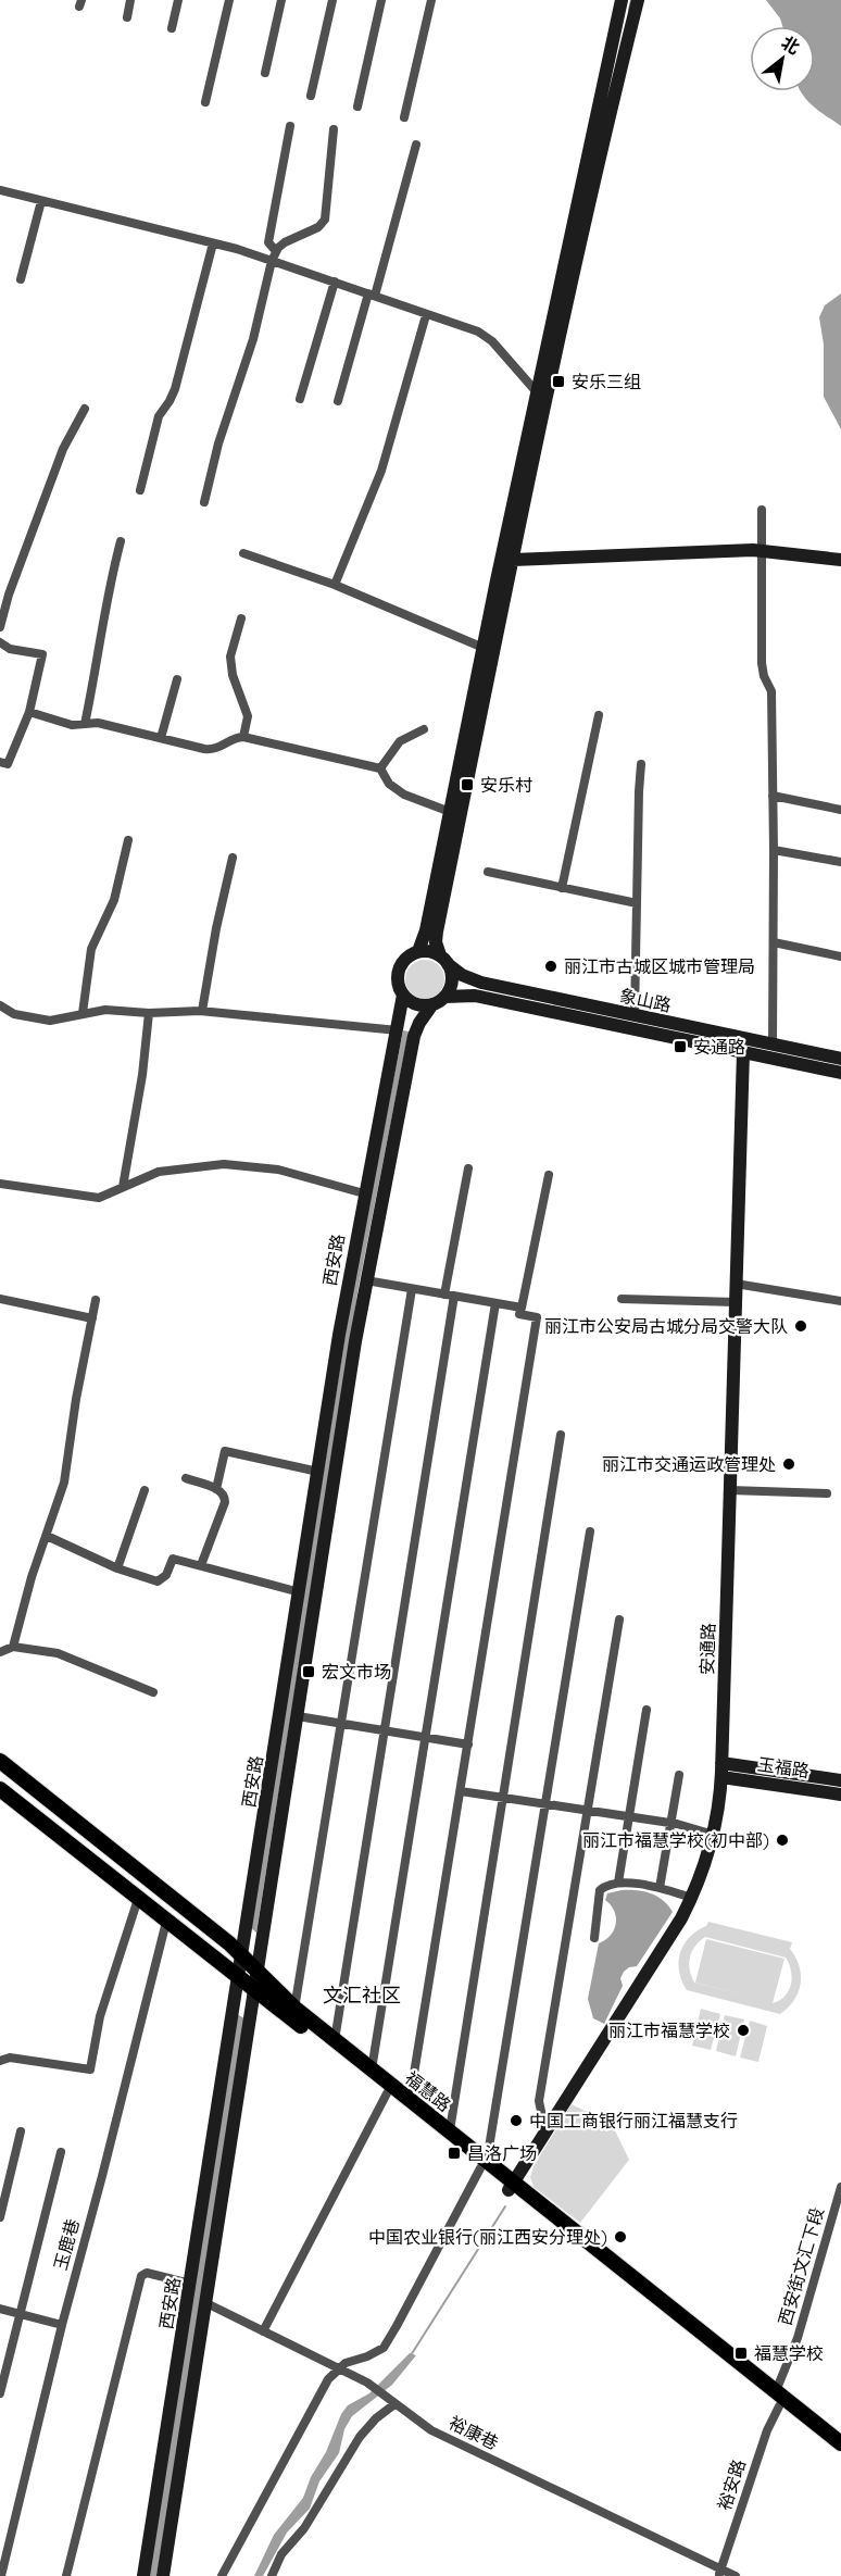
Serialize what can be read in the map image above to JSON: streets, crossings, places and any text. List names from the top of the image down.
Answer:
{
  "streets": {
    "main road": ["福慧路"],
    "street": [
      "象山路",
      "西安路",
      "安通路",
      "玉福路",
      "玉鹿巷",
      "西安街文汇下段",
      "裕康巷",
      "裕安路"
    ]
  },
  "crossings": [
    ["象山路", "西安路"],
    ["象山路", "安通路"],
    ["西安路", "福慧路"],
    ["西安路", "裕康巷"],
    ["安通路", "玉福路"],
    ["安通路", "福慧路"],
    ["福慧路", "玉鹿巷"],
    ["福慧路", "西安街文汇下段"],
    ["福慧路", "裕安路"],
    ["西安街文汇下段", "裕安路"],
    ["裕康巷", "裕安路"]
  ],
  "districts": ["文汇社区"],
  "places": {
    "transit": [
      "安乐三组",
      "安乐村",
      "安通路",
      "宏文市场",
      "昌洛广场",
      "福慧学校"
    ],
    "other": [
      "丽江市古城区城市管理局",
      "丽江市公安局古城分局交警大队",
      "丽江市交通运政管理处",
      "丽江市福慧学校(初中部)",
      "丽江市福慧学校",
      "中国工商银行丽江福慧支行",
      "中国农业银行(丽江西安分理处)"
    ]
  },
  "north": "top right"
}
